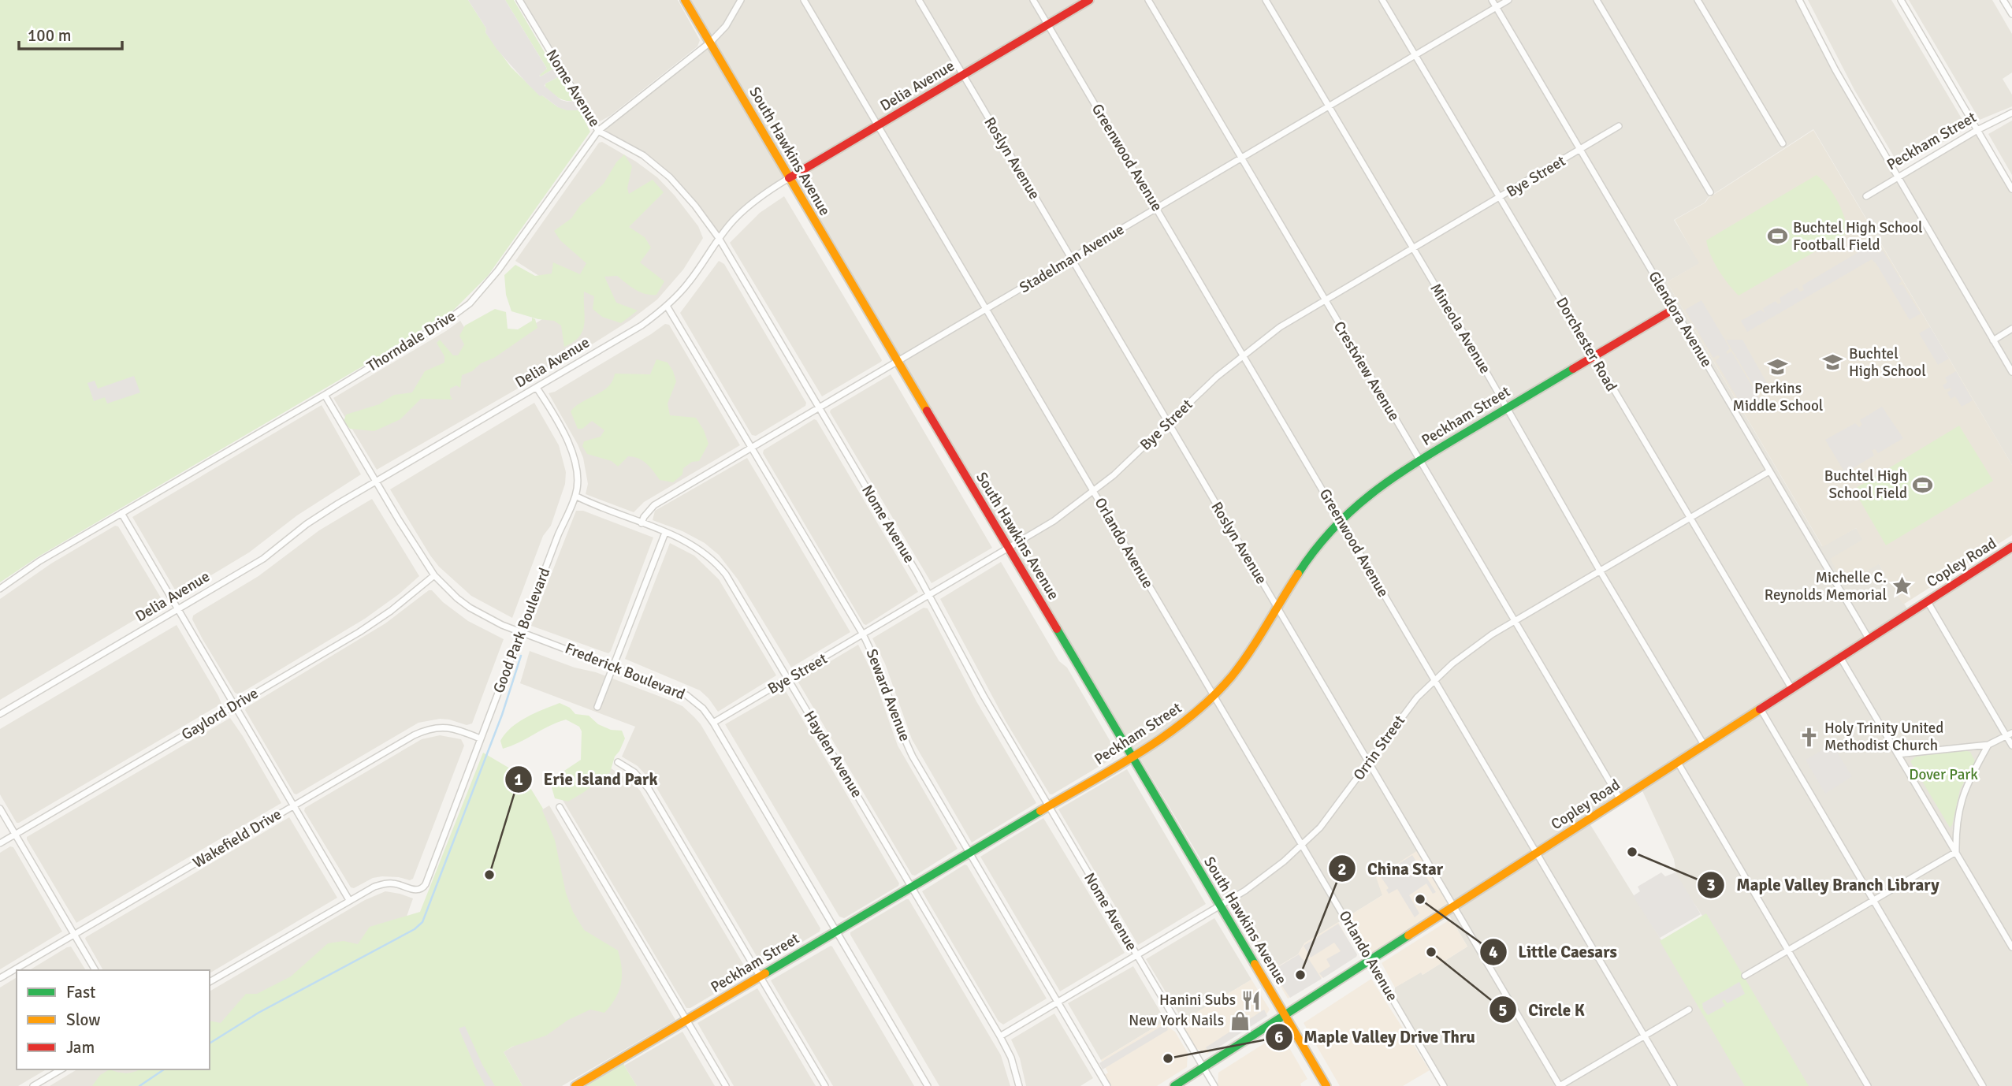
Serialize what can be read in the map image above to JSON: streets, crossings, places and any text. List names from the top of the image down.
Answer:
{
  "streets": {
    "main road": [
      "Delia Avenue",
      "Peckham Street",
      "South Hawkins Avenue",
      "Copley Road"
    ],
    "street": [
      "Nome Avenue",
      "Greenwood Avenue",
      "Roslyn Avenue",
      "Bye Street",
      "Stadelman Avenue",
      "Glendora Avenue",
      "Mineola Avenue",
      "Thorndale Drive",
      "Dorchester Road",
      "Crestview Avenue",
      "Orlando Avenue",
      "Good Park Boulevard",
      "Frederick Boulevard",
      "Seward Avenue",
      "Gaylord Drive",
      "Orrin Street",
      "Hayden Avenue",
      "Wakefield Drive"
    ]
  },
  "crossings": [
    ["Delia Avenue", "Nome Avenue"],
    ["Delia Avenue", "South Hawkins Avenue"],
    ["Delia Avenue", "Greenwood Avenue"],
    ["Delia Avenue", "Roslyn Avenue"],
    ["Delia Avenue", "Orlando Avenue"],
    ["Delia Avenue", "Good Park Boulevard"],
    ["Delia Avenue", "Frederick Boulevard"],
    ["Delia Avenue", "Seward Avenue"],
    ["Nome Avenue", "Peckham Street"],
    ["Nome Avenue", "Bye Street"],
    ["Nome Avenue", "Stadelman Avenue"],
    ["Nome Avenue", "Thorndale Drive"],
    ["Nome Avenue", "Copley Road"],
    ["Nome Avenue", "Orrin Street"],
    ["Peckham Street", "South Hawkins Avenue"],
    ["Peckham Street", "Greenwood Avenue"],
    ["Peckham Street", "Roslyn Avenue"],
    ["Peckham Street", "Glendora Avenue"],
    ["Peckham Street", "Mineola Avenue"],
    ["Peckham Street", "Dorchester Road"],
    ["Peckham Street", "Crestview Avenue"],
    ["Peckham Street", "Orlando Avenue"],
    ["Peckham Street", "Frederick Boulevard"],
    ["Peckham Street", "Seward Avenue"],
    ["Peckham Street", "Hayden Avenue"],
    ["South Hawkins Avenue", "Bye Street"],
    ["South Hawkins Avenue", "Stadelman Avenue"],
    ["South Hawkins Avenue", "Thorndale Drive"],
    ["South Hawkins Avenue", "Copley Road"],
    ["South Hawkins Avenue", "Orrin Street"],
    ["Greenwood Avenue", "Bye Street"],
    ["Greenwood Avenue", "Stadelman Avenue"],
    ["Greenwood Avenue", "Copley Road"],
    ["Greenwood Avenue", "Orrin Street"],
    ["Roslyn Avenue", "Bye Street"],
    ["Roslyn Avenue", "Stadelman Avenue"],
    ["Roslyn Avenue", "Copley Road"],
    ["Roslyn Avenue", "Orrin Street"],
    ["Bye Street", "Glendora Avenue"],
    ["Bye Street", "Mineola Avenue"],
    ["Bye Street", "Dorchester Road"],
    ["Bye Street", "Crestview Avenue"],
    ["Bye Street", "Orlando Avenue"],
    ["Bye Street", "Frederick Boulevard"],
    ["Bye Street", "Seward Avenue"],
    ["Bye Street", "Hayden Avenue"],
    ["Stadelman Avenue", "Glendora Avenue"],
    ["Stadelman Avenue", "Mineola Avenue"],
    ["Stadelman Avenue", "Dorchester Road"],
    ["Stadelman Avenue", "Crestview Avenue"],
    ["Stadelman Avenue", "Orlando Avenue"],
    ["Stadelman Avenue", "Seward Avenue"],
    ["Stadelman Avenue", "Hayden Avenue"],
    ["Glendora Avenue", "Copley Road"],
    ["Glendora Avenue", "Orrin Street"],
    ["Mineola Avenue", "Copley Road"],
    ["Mineola Avenue", "Orrin Street"],
    ["Thorndale Drive", "Frederick Boulevard"],
    ["Dorchester Road", "Copley Road"],
    ["Dorchester Road", "Orrin Street"],
    ["Crestview Avenue", "Copley Road"],
    ["Crestview Avenue", "Orrin Street"],
    ["Orlando Avenue", "Copley Road"],
    ["Orlando Avenue", "Orrin Street"],
    ["Good Park Boulevard", "Frederick Boulevard"],
    ["Good Park Boulevard", "Hayden Avenue"],
    ["Good Park Boulevard", "Wakefield Drive"],
    ["Frederick Boulevard", "Gaylord Drive"],
    ["Seward Avenue", "Orrin Street"],
    ["Orrin Street", "Hayden Avenue"]
  ],
  "parks": ["Dover Park"],
  "places": {
    "sports": ["Buchtel High School Football Field", "Buchtel High School Field"],
    "school or university": ["Buchtel High School", "Perkins Middle School"],
    "place": ["Michelle C. Reynolds Memorial"],
    "church": ["Holy Trinity United Methodist Church"],
    "other": [
      "Maple Valley Branch Library",
      "Erie Island Park",
      "Little Caesars",
      "Circle K",
      "China Star",
      "Maple Valley Drive Thru"
    ],
    "restaurant": ["Hanini Subs"],
    "shop": ["New York Nails"]
  },
  "legend": ["Fast", "Slow", "Jam"],
  "scale_bar": "100 m"
}
